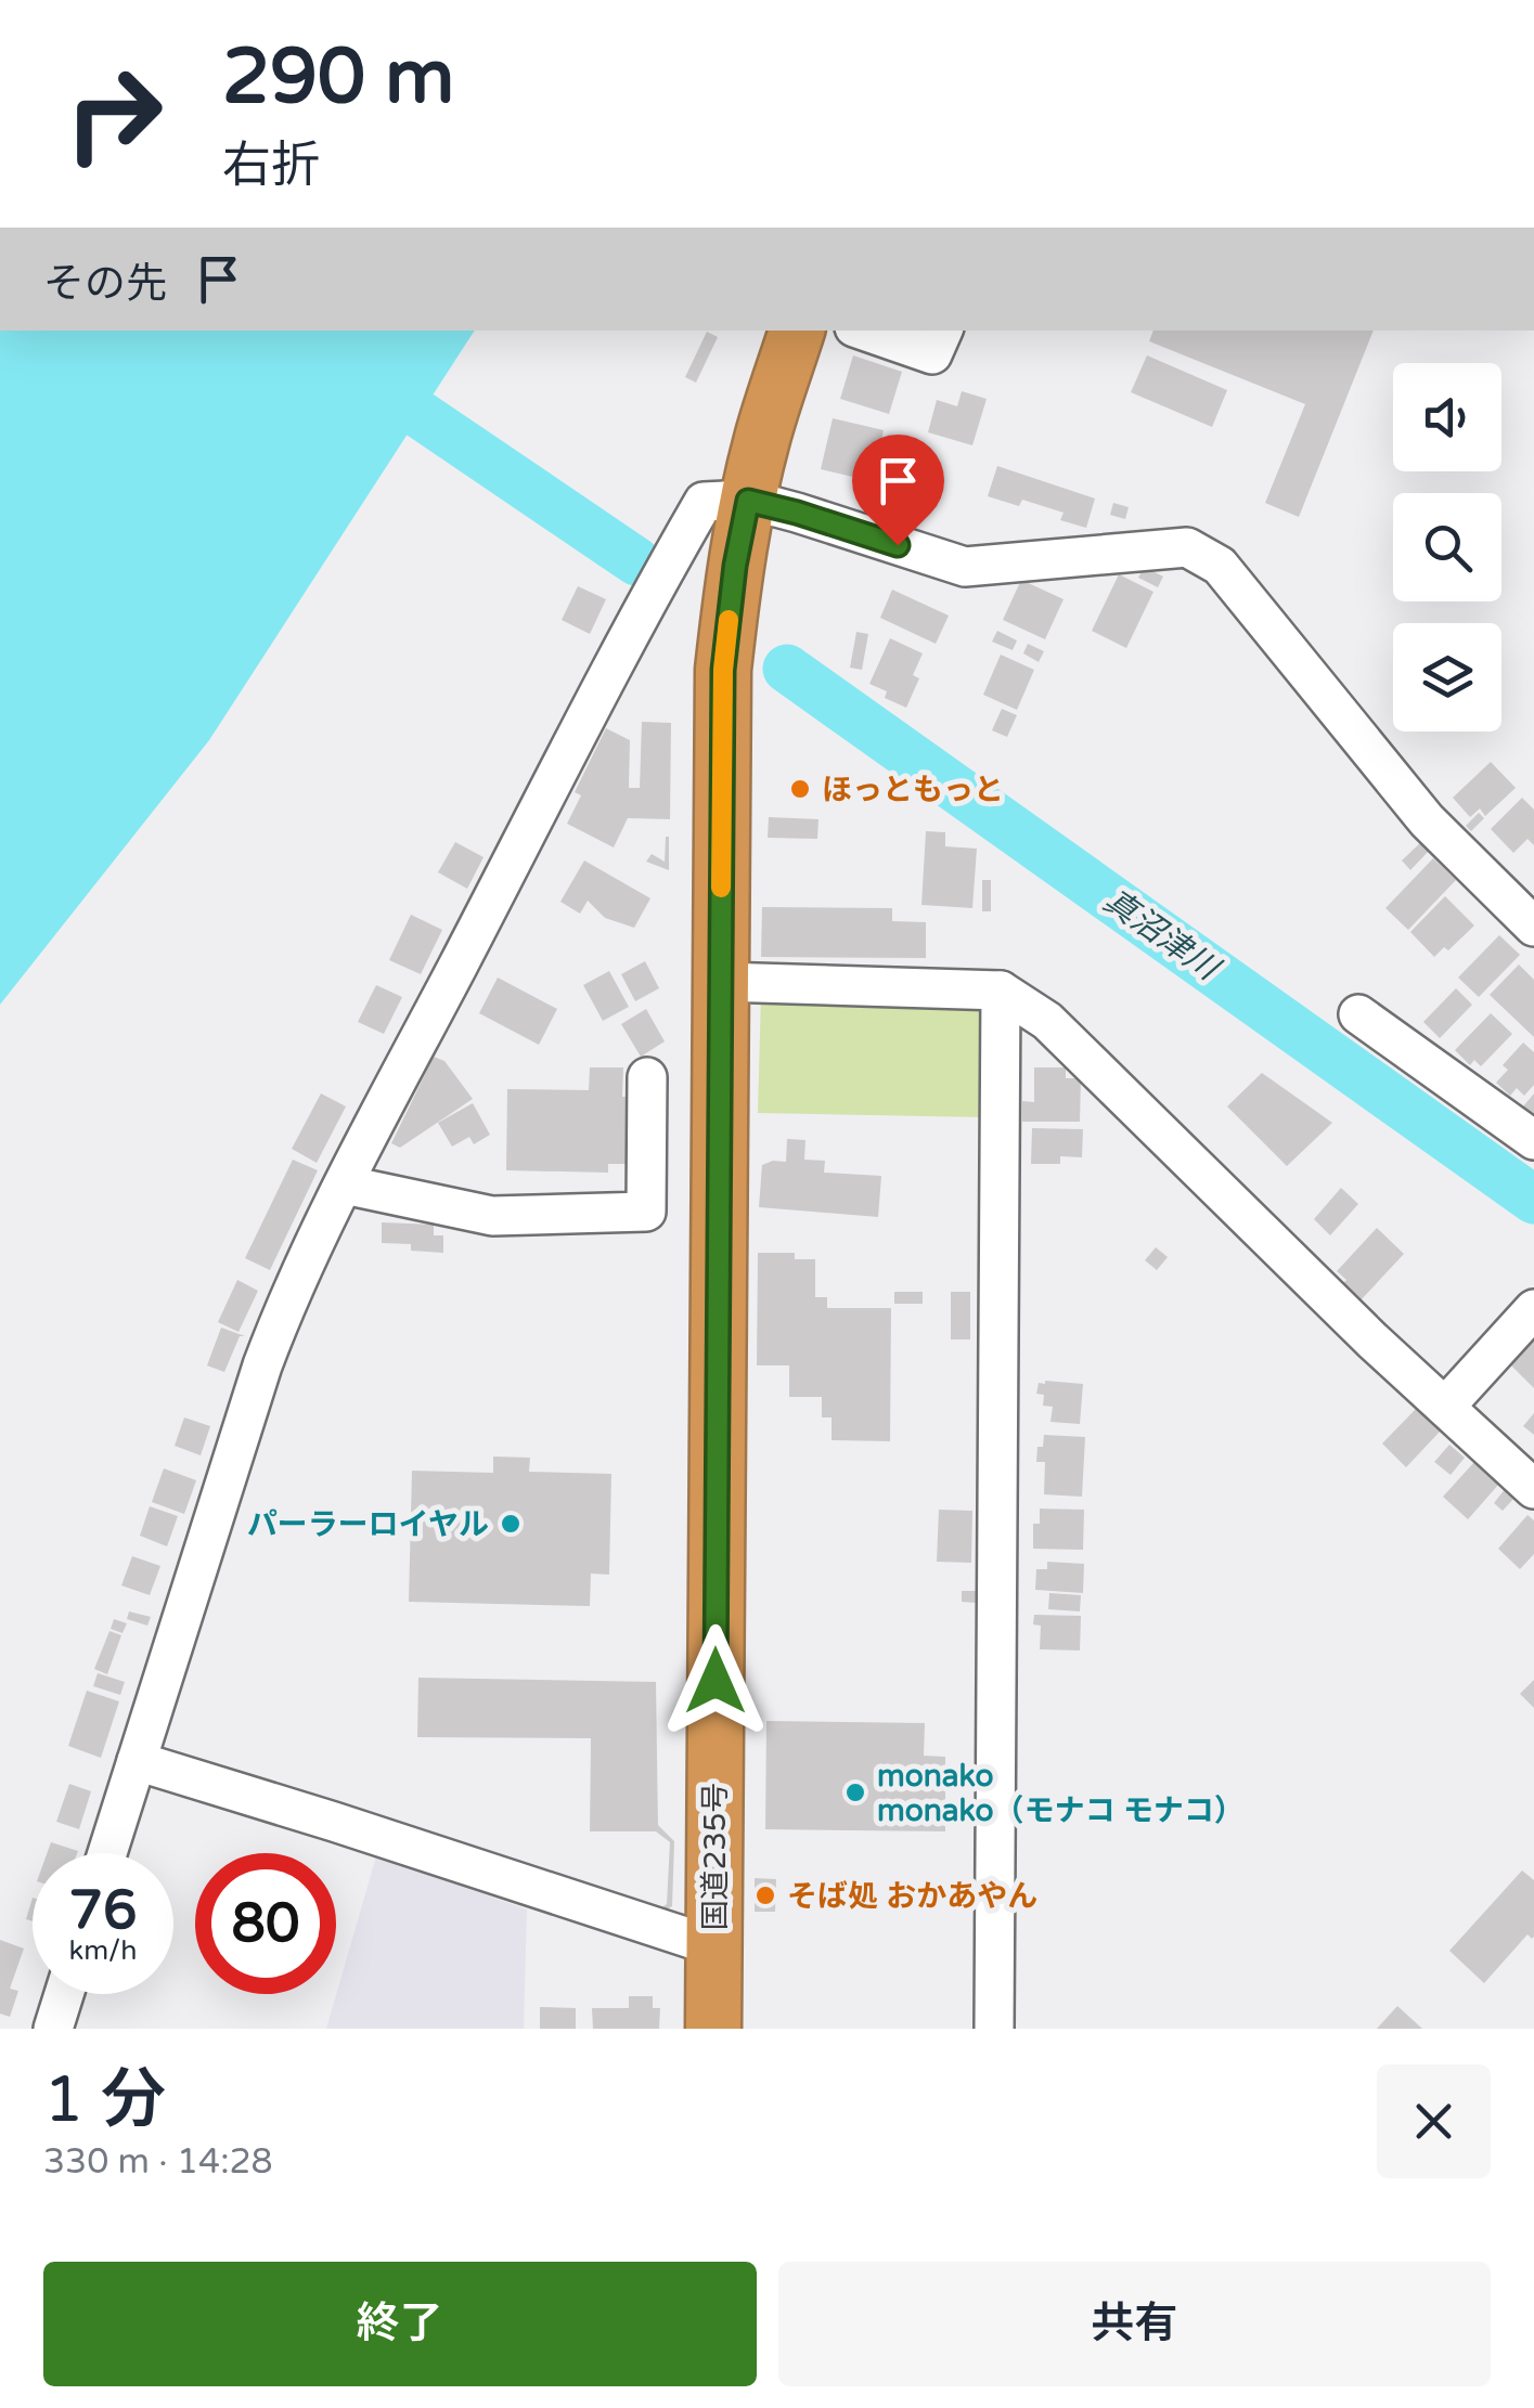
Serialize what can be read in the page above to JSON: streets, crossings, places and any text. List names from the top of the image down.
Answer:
{
  "streets": {
    "highway": ["国道235号"]
  },
  "water": ["真沼津川"],
  "places": [
    "ほっともっと",
    "パーラーロイヤル",
    "monako monako（モナコ モナコ）",
    "そば処 おかあやん"
  ],
  "page": {
    "turn": ["290 m", "右折"],
    "then": "その先",
    "speed": "76 km/h",
    "limit": "80",
    "heading": ["1 分", "330 m · 14:28"],
    "buttons": ["終了", "共有"]
  }
}
